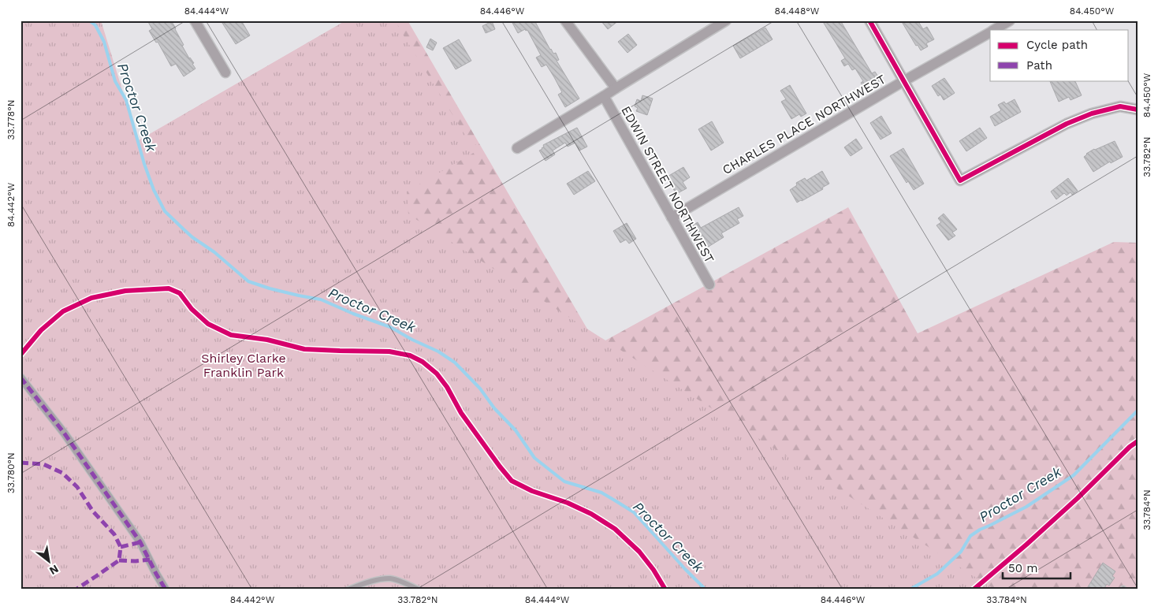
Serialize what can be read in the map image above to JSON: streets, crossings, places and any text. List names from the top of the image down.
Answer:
{
  "streets": {
    "street": ["CHARLES PLACE NORTHWEST", "EDWIN STREET NORTHWEST"]
  },
  "crossings": [
    ["CHARLES PLACE NORTHWEST", "EDWIN STREET NORTHWEST"]
  ],
  "water": ["Proctor Creek"],
  "parks": ["Shirley Clarke Franklin Park"],
  "legend": ["Cycle path", "Path"],
  "scale_bar": "50 m",
  "north": "bottom right",
  "coordinates": [
    "84.444°W",
    "84.446°W",
    "84.448°W",
    "84.450°W",
    "33.778°N",
    "33.782°N",
    "84.442°W",
    "33.780°N",
    "33.784°N"
  ]
}
